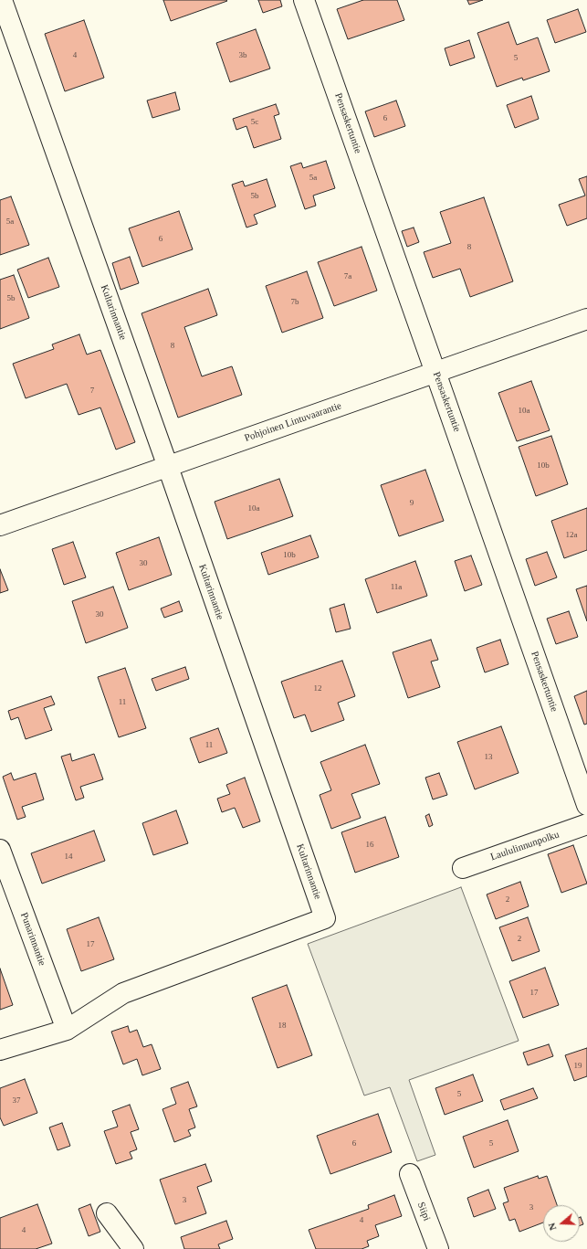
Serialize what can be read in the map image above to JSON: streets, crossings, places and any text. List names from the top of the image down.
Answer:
{
  "streets": {
    "street": [
      "Pensaskertuntie",
      "Kultarinnantie",
      "Pohjoinen Lintuvaarantie",
      "Laululinnunpolku",
      "Punarinnantie",
      "Siipi"
    ]
  },
  "crossings": [
    ["Pensaskertuntie", "Pohjoinen Lintuvaarantie"],
    ["Kultarinnantie", "Pohjoinen Lintuvaarantie"],
    ["Kultarinnantie", "Punarinnantie"]
  ],
  "house_numbers": [
    "4",
    "3b",
    "5",
    "6",
    "5c",
    "5a",
    "5b",
    "5a",
    "6",
    "8",
    "7a",
    "5b",
    "7b",
    "8",
    "7",
    "10a",
    "10b",
    "9",
    "10a",
    "12a",
    "10b",
    "30",
    "11a",
    "30",
    "12",
    "11",
    "11",
    "13",
    "16",
    "14",
    "2",
    "2",
    "17",
    "17",
    "18",
    "19",
    "5",
    "37",
    "6",
    "5",
    "3",
    "3",
    "4",
    "4"
  ],
  "north": "left"
}
